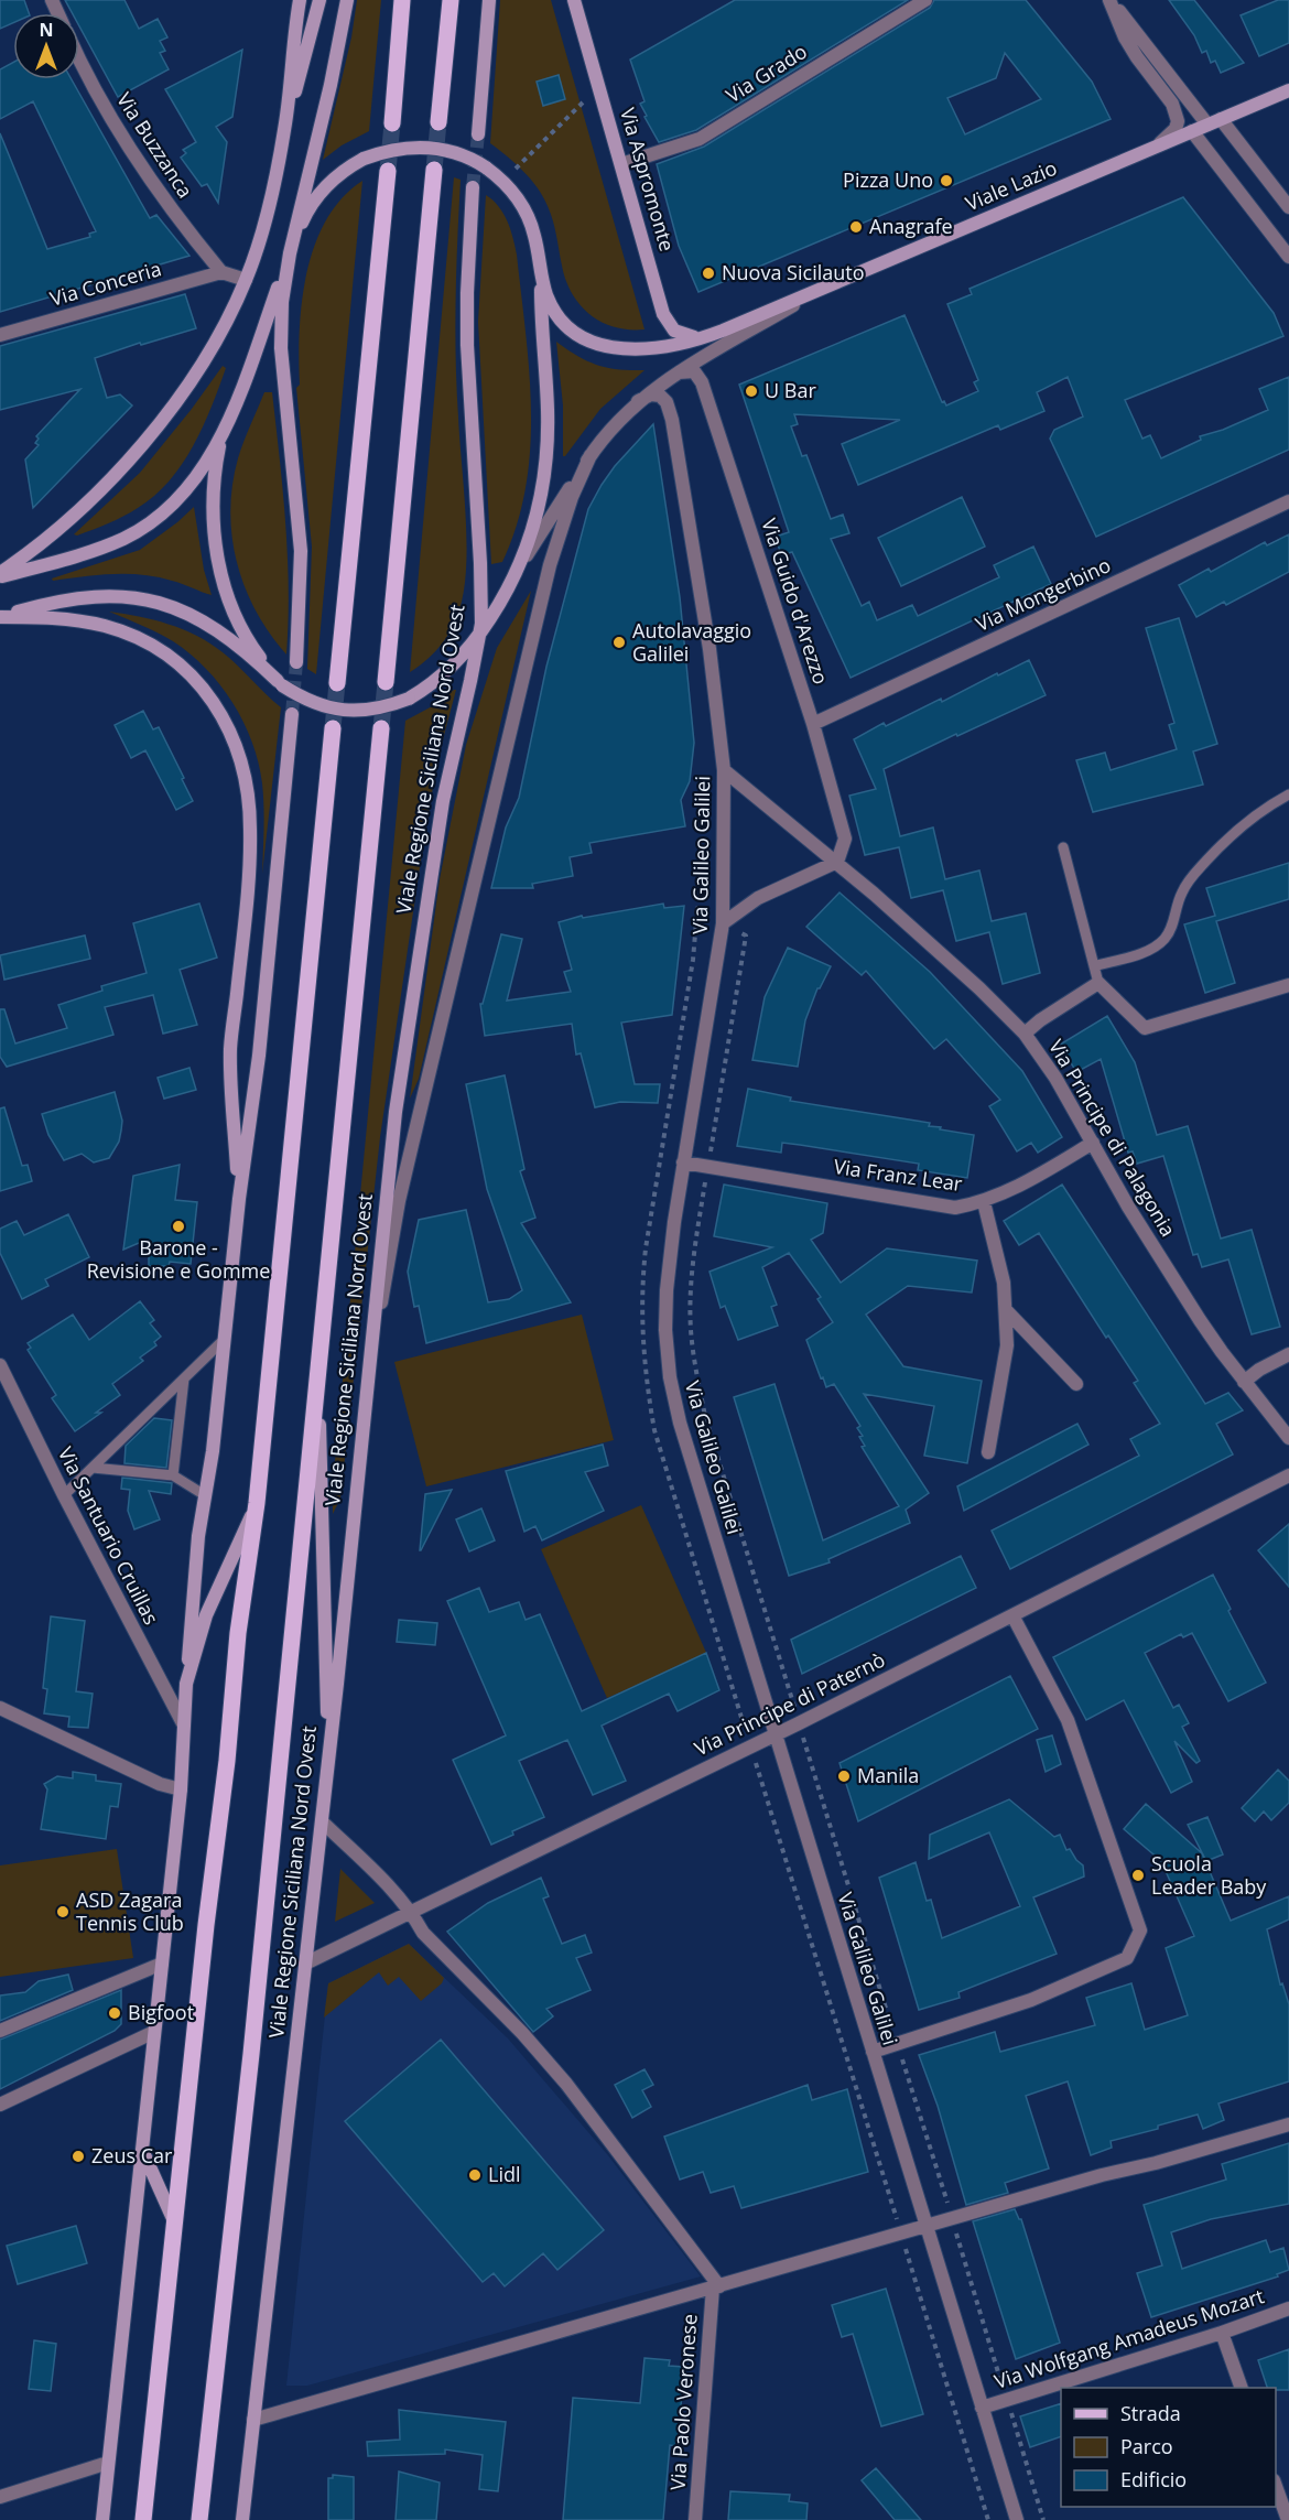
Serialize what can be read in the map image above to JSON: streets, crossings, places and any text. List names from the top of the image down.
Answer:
{
  "streets": {
    "main road": ["Viale Regione Siciliana Nord Ovest"],
    "street": [
      "Via Grado",
      "Via Buzzanca",
      "Via Aspromonte",
      "Viale Lazio",
      "Via Conceria",
      "Via Mongerbino",
      "Via Guido d'Arezzo",
      "Via Galileo Galilei",
      "Via Principe di Palagonia",
      "Via Franz Lear",
      "Via Santuario Cruillas",
      "Via Principe di Paternò",
      "Via Wolfgang Amadeus Mozart",
      "Via Paolo Veronese"
    ]
  },
  "crossings": [
    ["Via Grado", "Via Aspromonte"],
    ["Via Buzzanca", "Via Conceria"],
    ["Via Aspromonte", "Viale Lazio"],
    ["Via Mongerbino", "Via Guido d'Arezzo"],
    ["Via Guido d'Arezzo", "Via Principe di Palagonia"],
    ["Viale Regione Siciliana Nord Ovest", "Via Principe di Paternò"],
    ["Via Galileo Galilei", "Via Principe di Palagonia"],
    ["Via Galileo Galilei", "Via Franz Lear"],
    ["Via Galileo Galilei", "Via Principe di Paternò"],
    ["Via Galileo Galilei", "Via Wolfgang Amadeus Mozart"],
    ["Via Principe di Palagonia", "Via Franz Lear"]
  ],
  "places": [
    "Pizza Uno",
    "Anagrafe",
    "Nuova Sicilauto",
    "U Bar",
    "Autolavaggio Galilei",
    "Barone - Revisione e Gomme",
    "Manila",
    "Scuola Leader Baby",
    "ASD Zagara Tennis Club",
    "Bigfoot",
    "Zeus Car",
    "Lidl"
  ],
  "legend": ["Strada", "Parco", "Edificio"],
  "north": "top"
}
